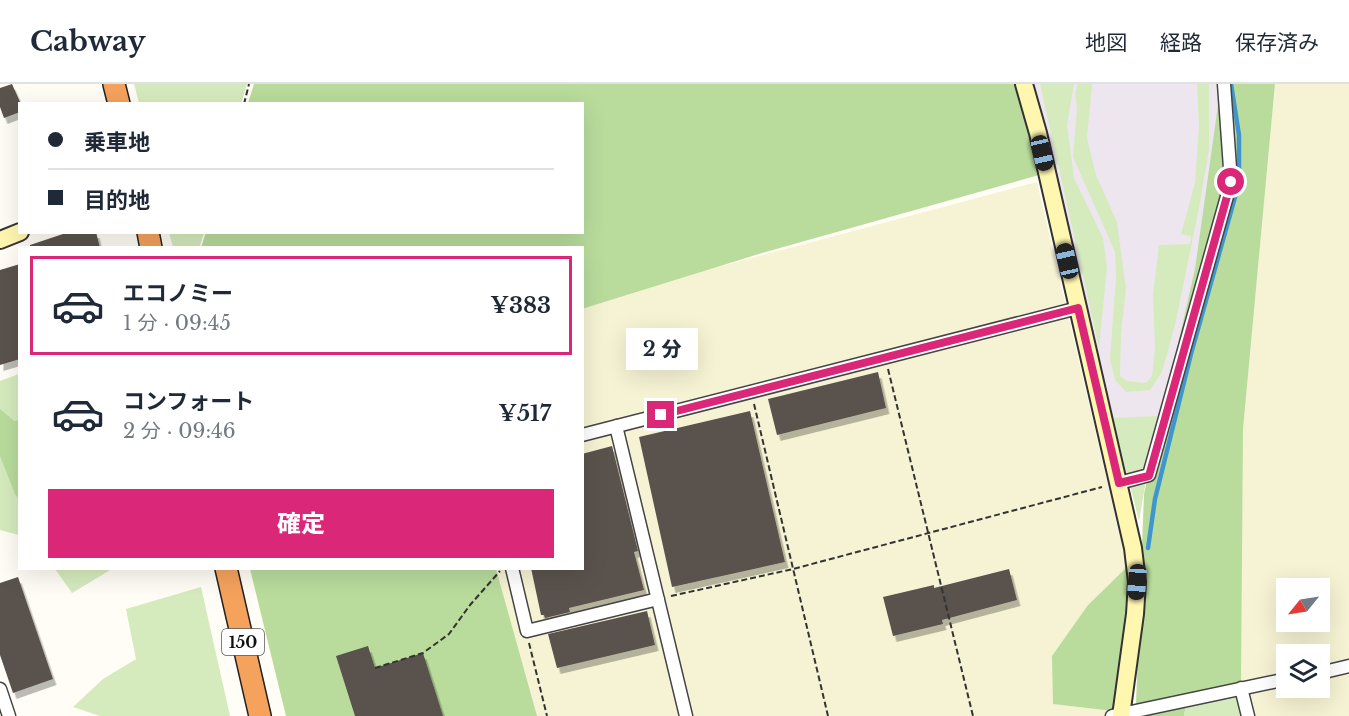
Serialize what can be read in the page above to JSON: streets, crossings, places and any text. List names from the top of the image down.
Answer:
{
  "streets": {
    "highway": ["150"]
  },
  "north": "bottom left",
  "page": {
    "header": "Cabway",
    "nav": ["地図", "経路", "保存済み"],
    "banner": ["乗車地", "目的地"],
    "list": [
      {
        "name": "エコノミー",
        "note": "1 分 · 09:45",
        "value": "¥383"
      },
      {
        "name": "コンフォート",
        "note": "2 分 · 09:46",
        "value": "¥517"
      }
    ],
    "bubble": "2 分",
    "buttons": "確定"
  }
}
